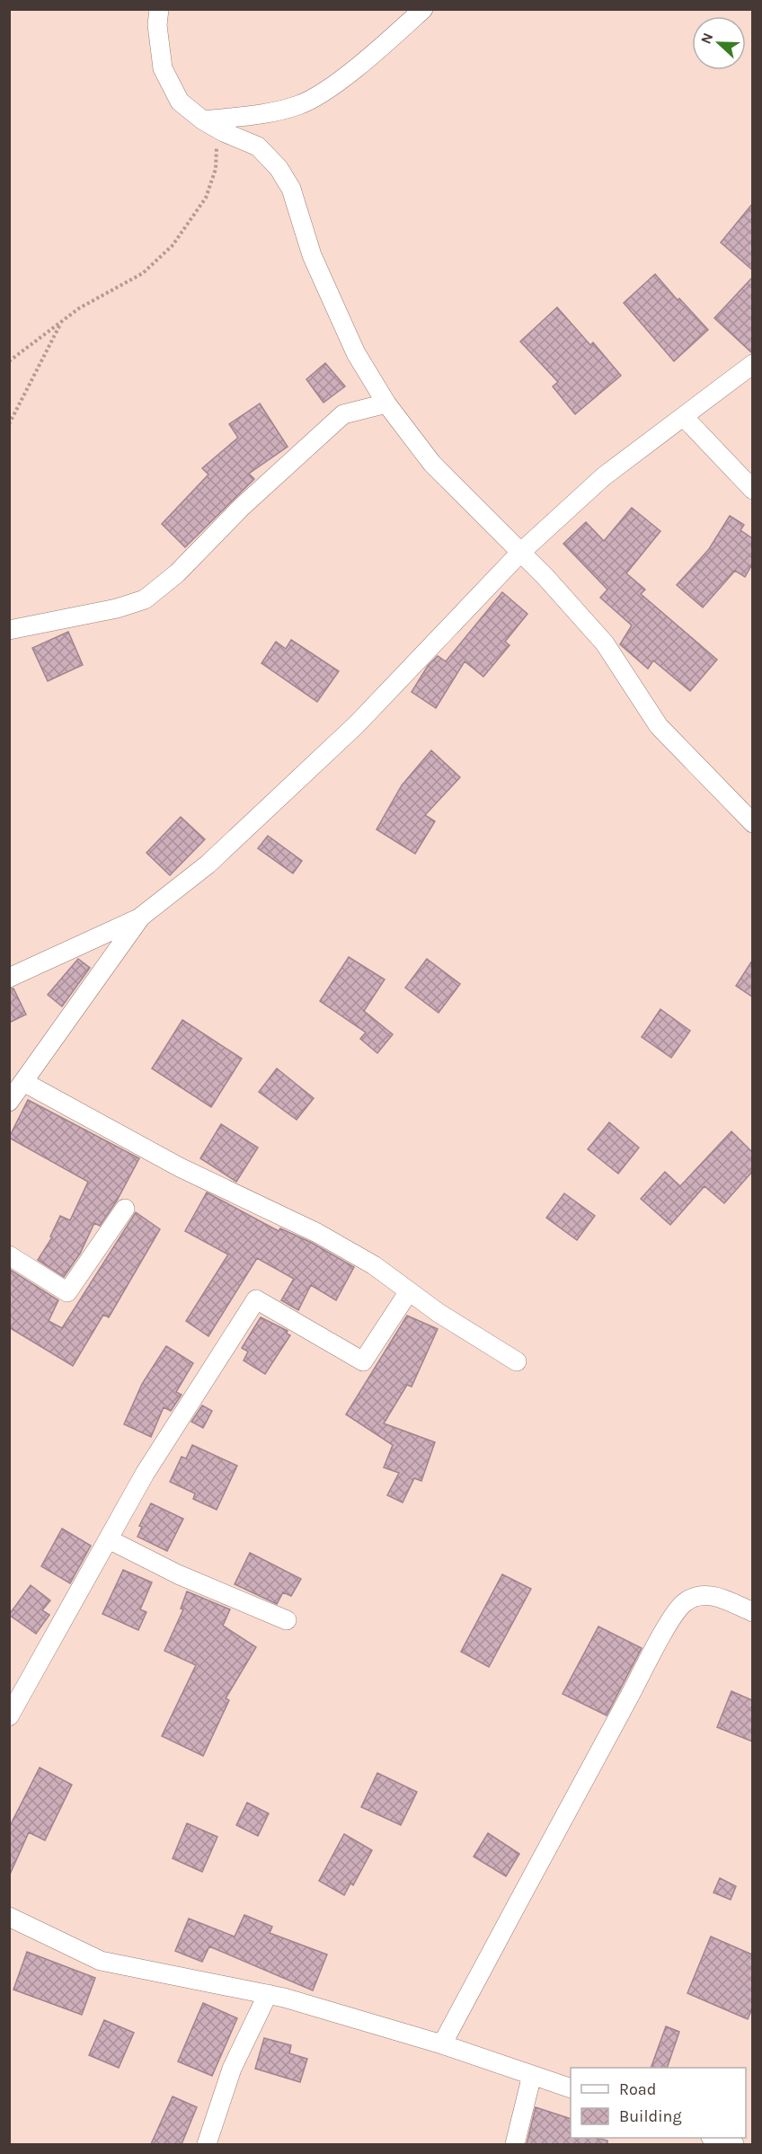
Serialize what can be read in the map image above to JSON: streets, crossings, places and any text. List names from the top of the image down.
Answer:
{
  "legend": ["Road", "Building"],
  "north": "left"
}
